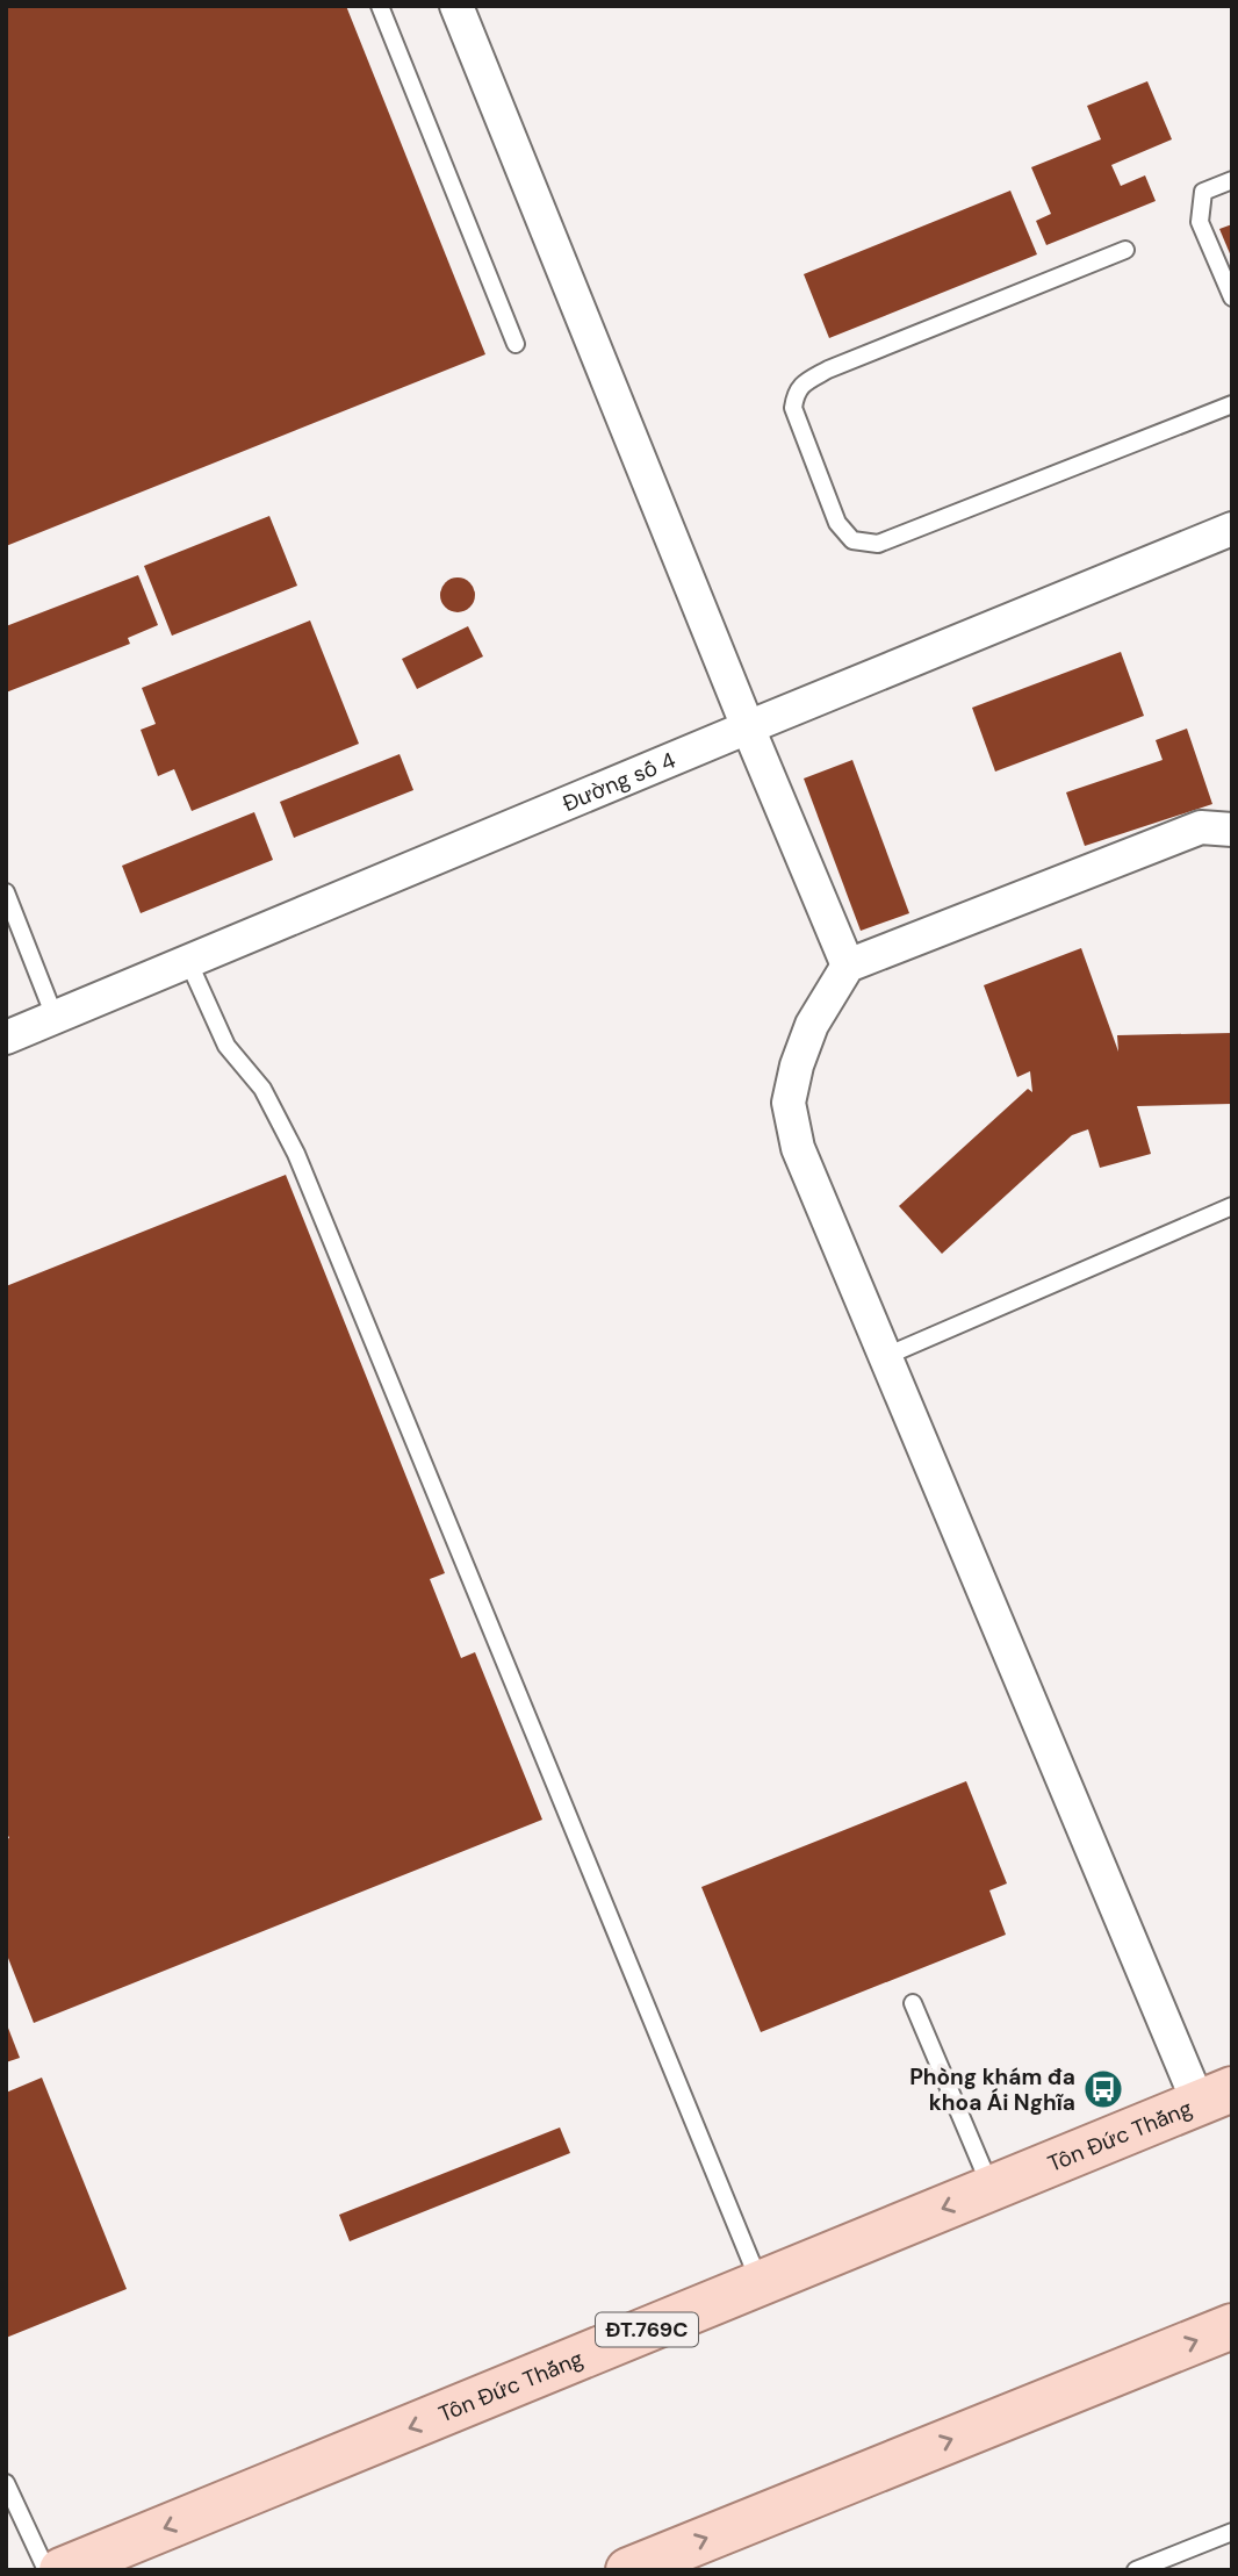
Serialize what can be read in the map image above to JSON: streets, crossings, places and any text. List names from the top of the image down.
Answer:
{
  "streets": {
    "main road": ["Tôn Đức Thắng", "ĐT.769C"],
    "street": ["Đường số 4"]
  },
  "places": {
    "bus stop": ["Phòng khám đa khoa Ái Nghĩa"]
  }
}
